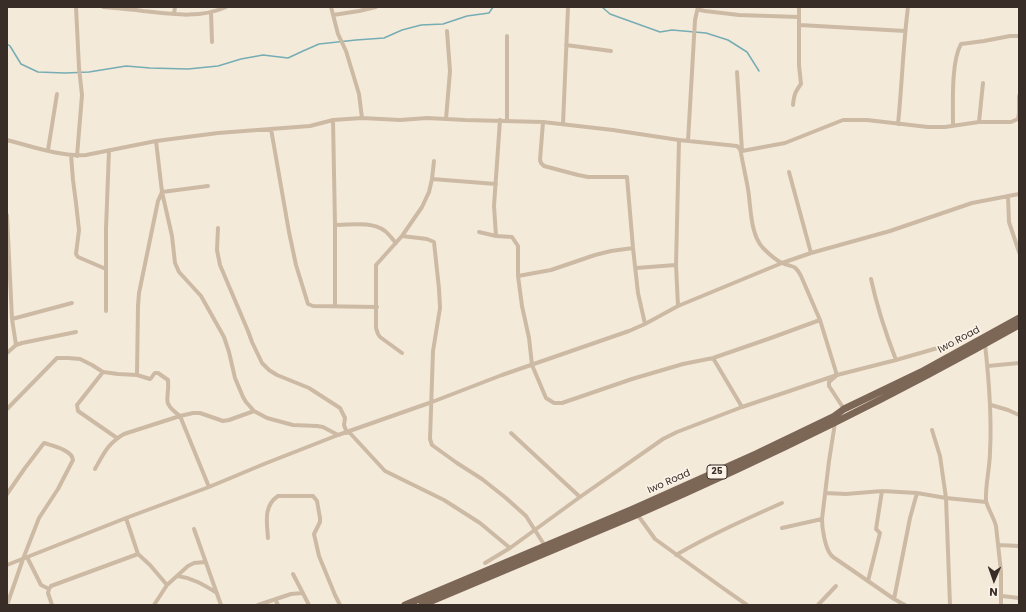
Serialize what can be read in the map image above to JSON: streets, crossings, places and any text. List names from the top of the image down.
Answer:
{
  "streets": {
    "main road": ["Iwo Road", "25"]
  },
  "north": "bottom"
}
